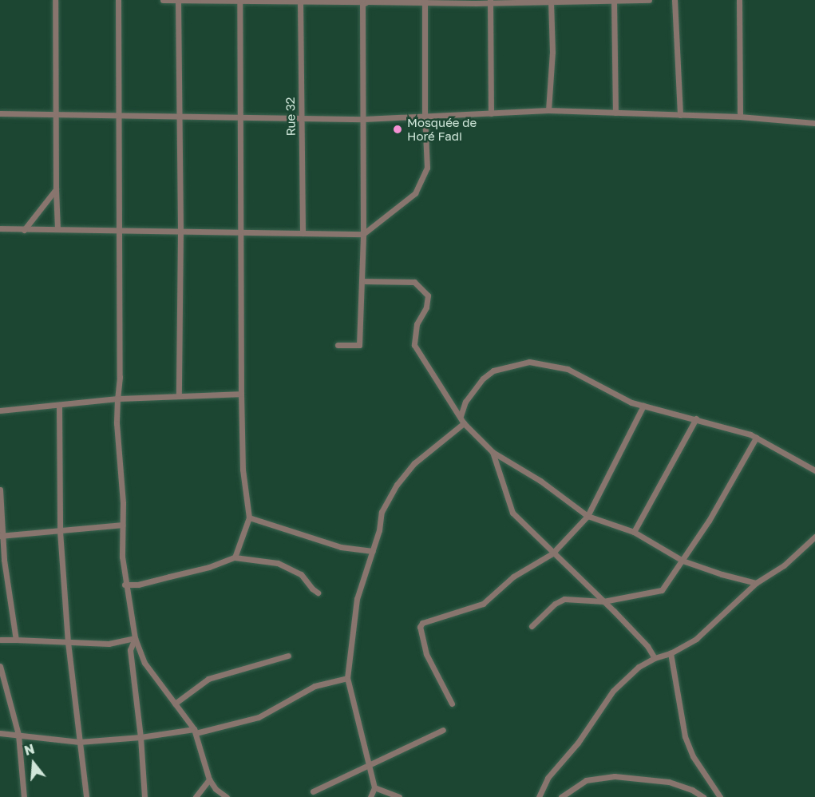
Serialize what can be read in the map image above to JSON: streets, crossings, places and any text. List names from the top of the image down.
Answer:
{
  "streets": {
    "street": ["Rue 32"]
  },
  "places": ["Mosquée de Horé Fadi"],
  "north": "top"
}
